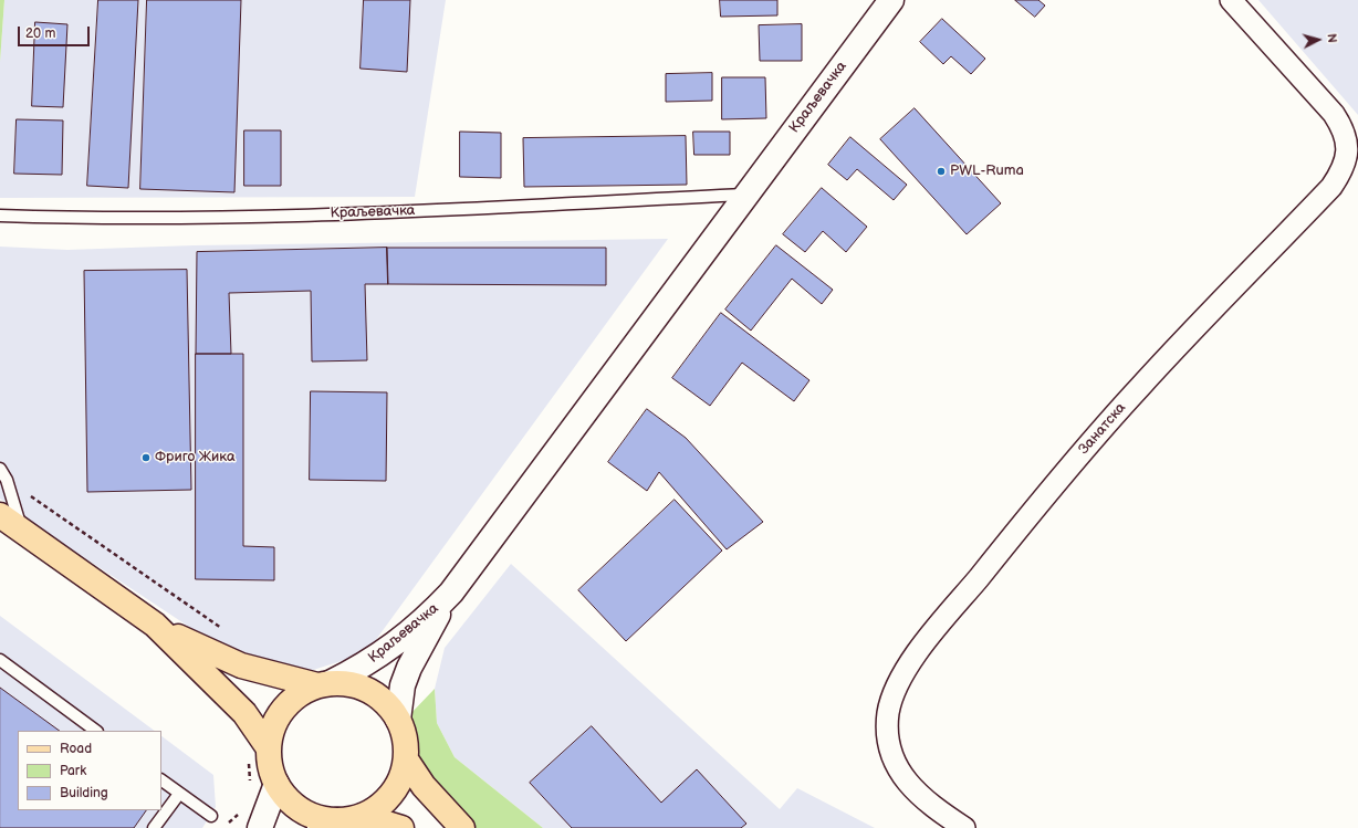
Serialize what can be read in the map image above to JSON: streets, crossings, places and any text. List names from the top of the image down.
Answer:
{
  "streets": {
    "main road": ["Краљевачка"],
    "street": ["Занатска"]
  },
  "places": ["PWL-Ruma", "Фриго Жика"],
  "legend": ["Road", "Park", "Building"],
  "scale_bar": "20 m",
  "north": "right"
}
